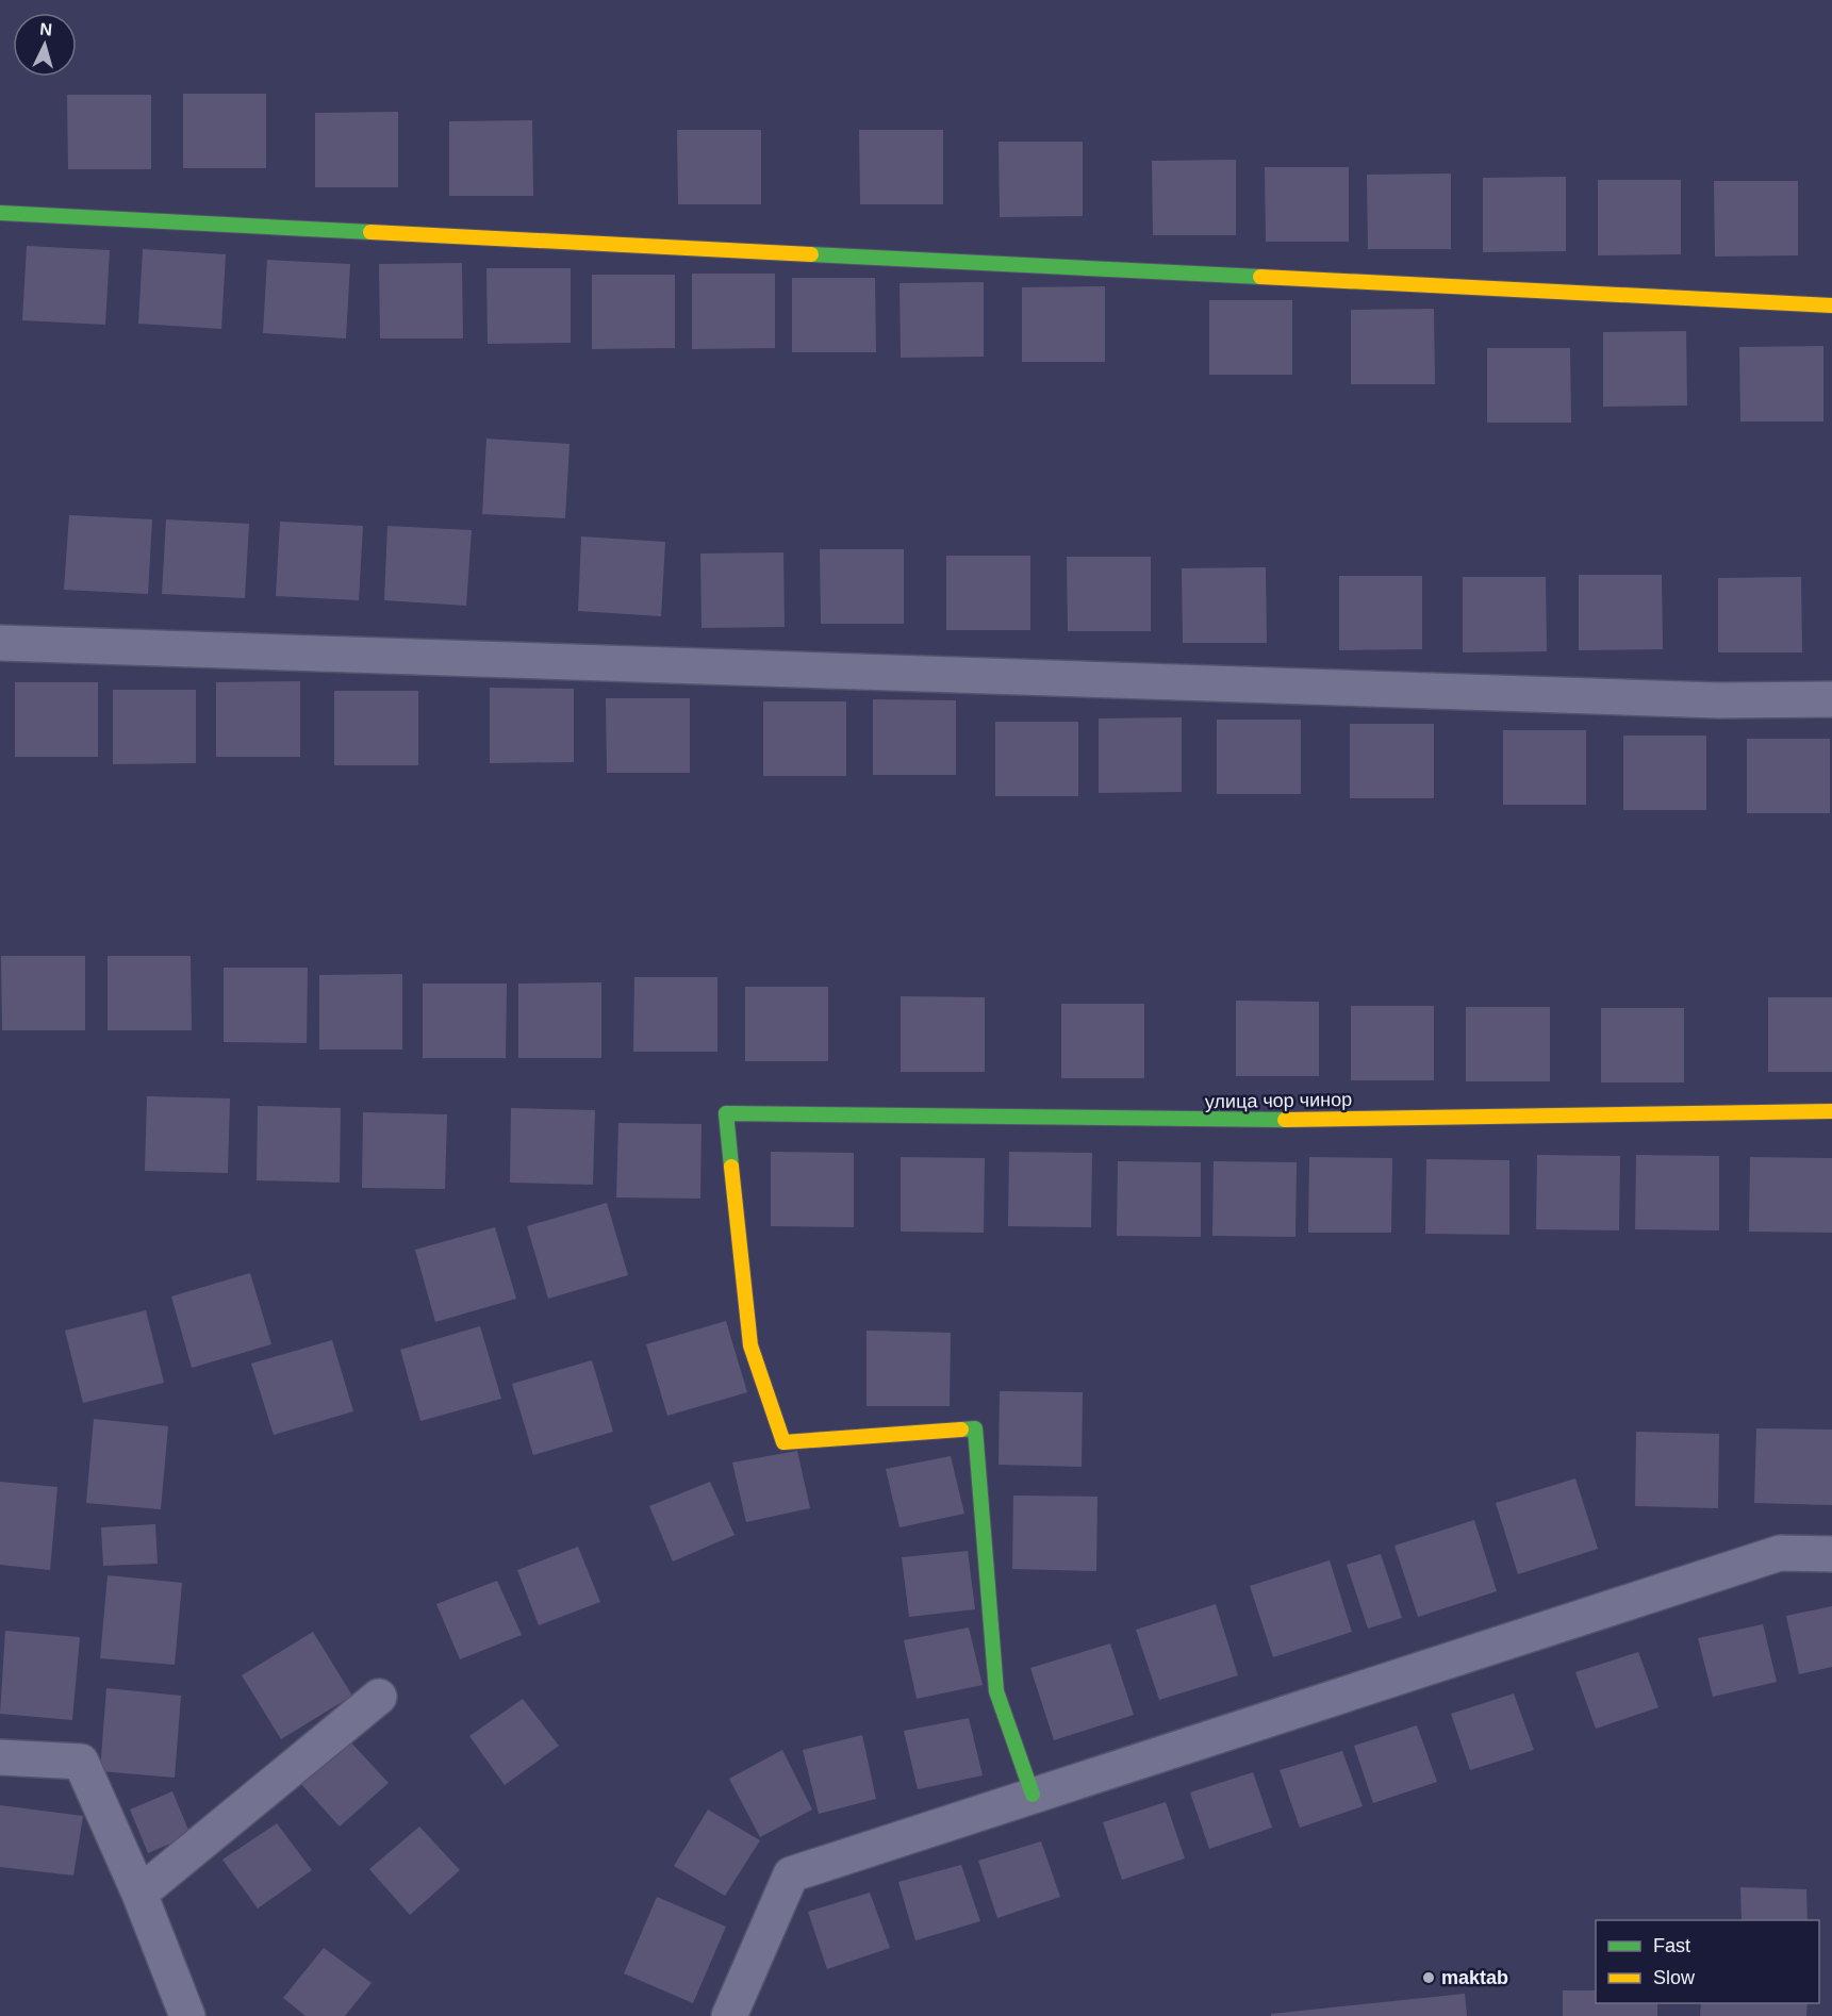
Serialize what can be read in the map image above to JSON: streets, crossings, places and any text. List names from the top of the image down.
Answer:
{
  "streets": {
    "street": ["улица чор чинор"]
  },
  "places": ["maktab"],
  "legend": ["Fast", "Slow"],
  "north": "top"
}
